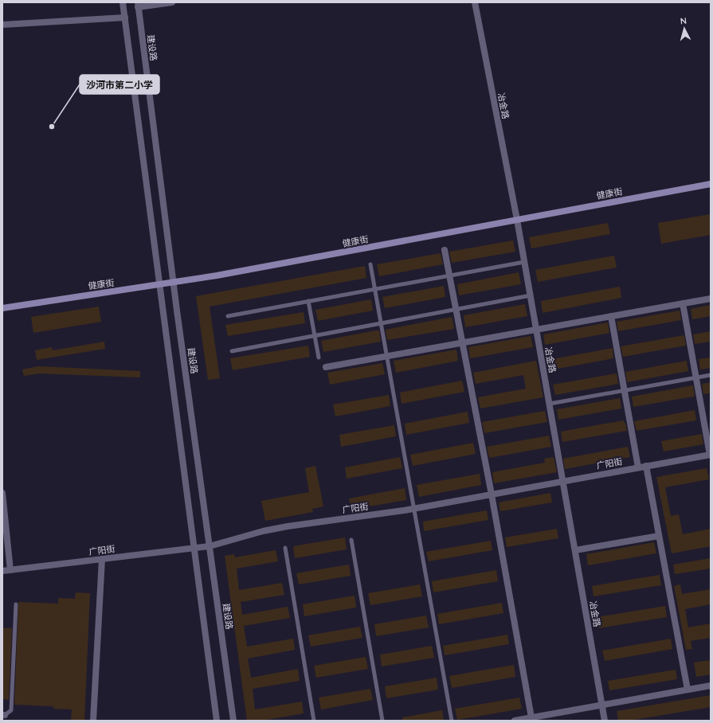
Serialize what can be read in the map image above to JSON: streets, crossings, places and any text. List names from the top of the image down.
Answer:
{
  "streets": {
    "main road": ["健康街"],
    "street": ["建设路", "冶金路", "广阳街"]
  },
  "crossings": [
    ["建设路", "健康街"],
    ["建设路", "广阳街"],
    ["冶金路", "健康街"],
    ["冶金路", "广阳街"]
  ],
  "places": ["沙河市第二小学"],
  "north": "top"
}
